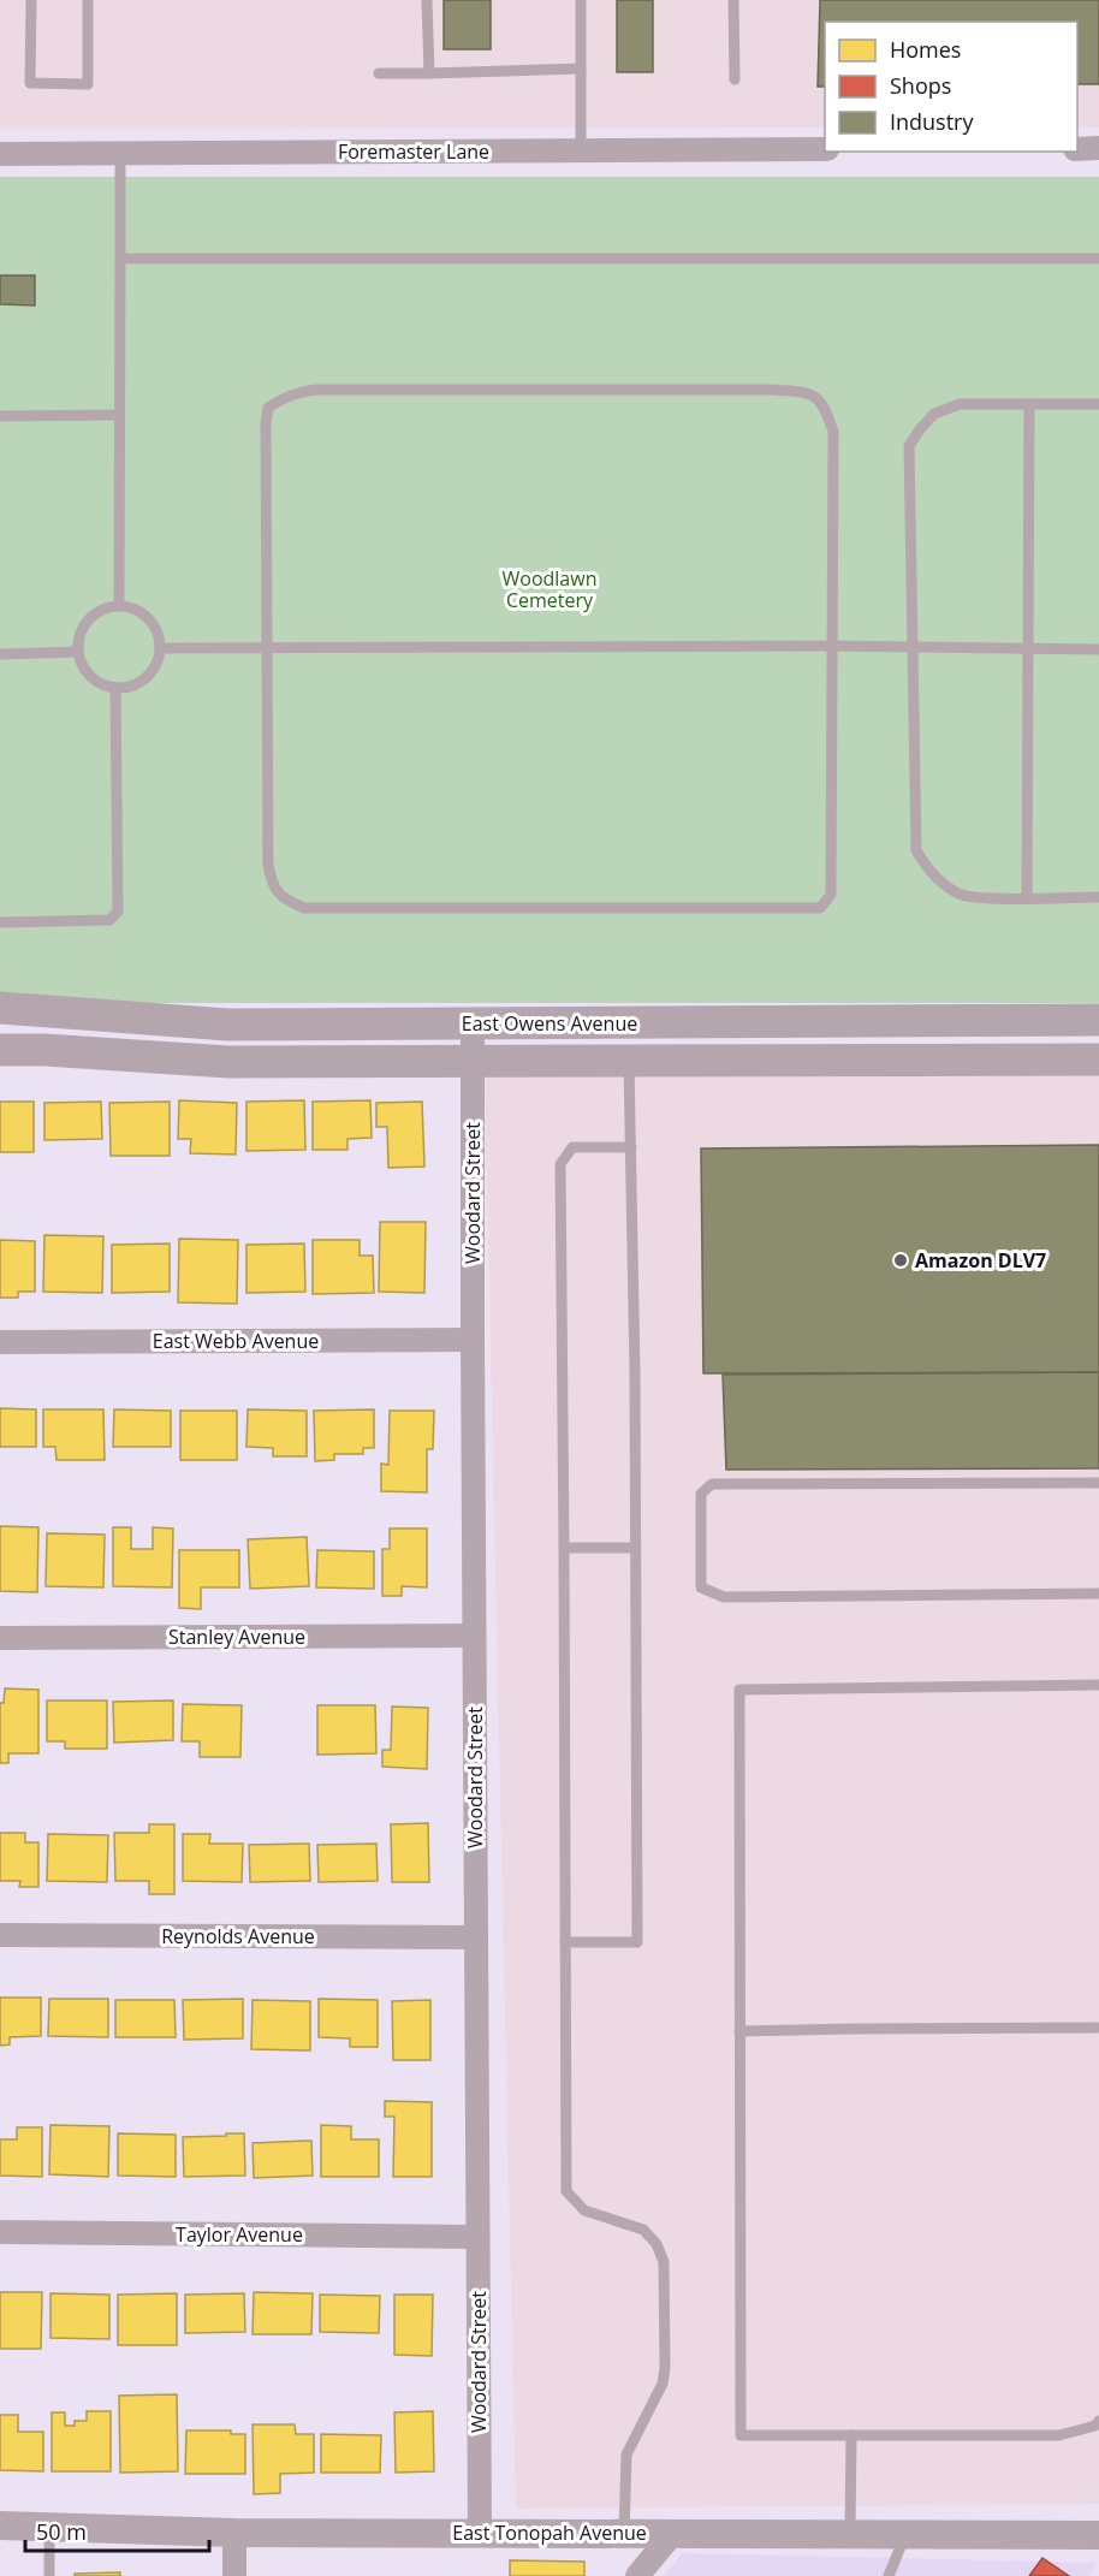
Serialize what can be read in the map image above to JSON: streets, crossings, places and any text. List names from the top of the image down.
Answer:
{
  "streets": {
    "main road": ["East Owens Avenue"],
    "street": [
      "Foremaster Lane",
      "Woodard Street",
      "East Webb Avenue",
      "Stanley Avenue",
      "Reynolds Avenue",
      "Taylor Avenue",
      "East Tonopah Avenue"
    ]
  },
  "crossings": [
    ["East Owens Avenue", "Woodard Street"],
    ["Woodard Street", "East Webb Avenue"],
    ["Woodard Street", "Stanley Avenue"],
    ["Woodard Street", "Reynolds Avenue"],
    ["Woodard Street", "Taylor Avenue"],
    ["Woodard Street", "East Tonopah Avenue"]
  ],
  "parks": ["Woodlawn Cemetery"],
  "places": ["Amazon DLV7"],
  "legend": ["Homes", "Shops", "Industry"],
  "scale_bar": "50 m"
}
